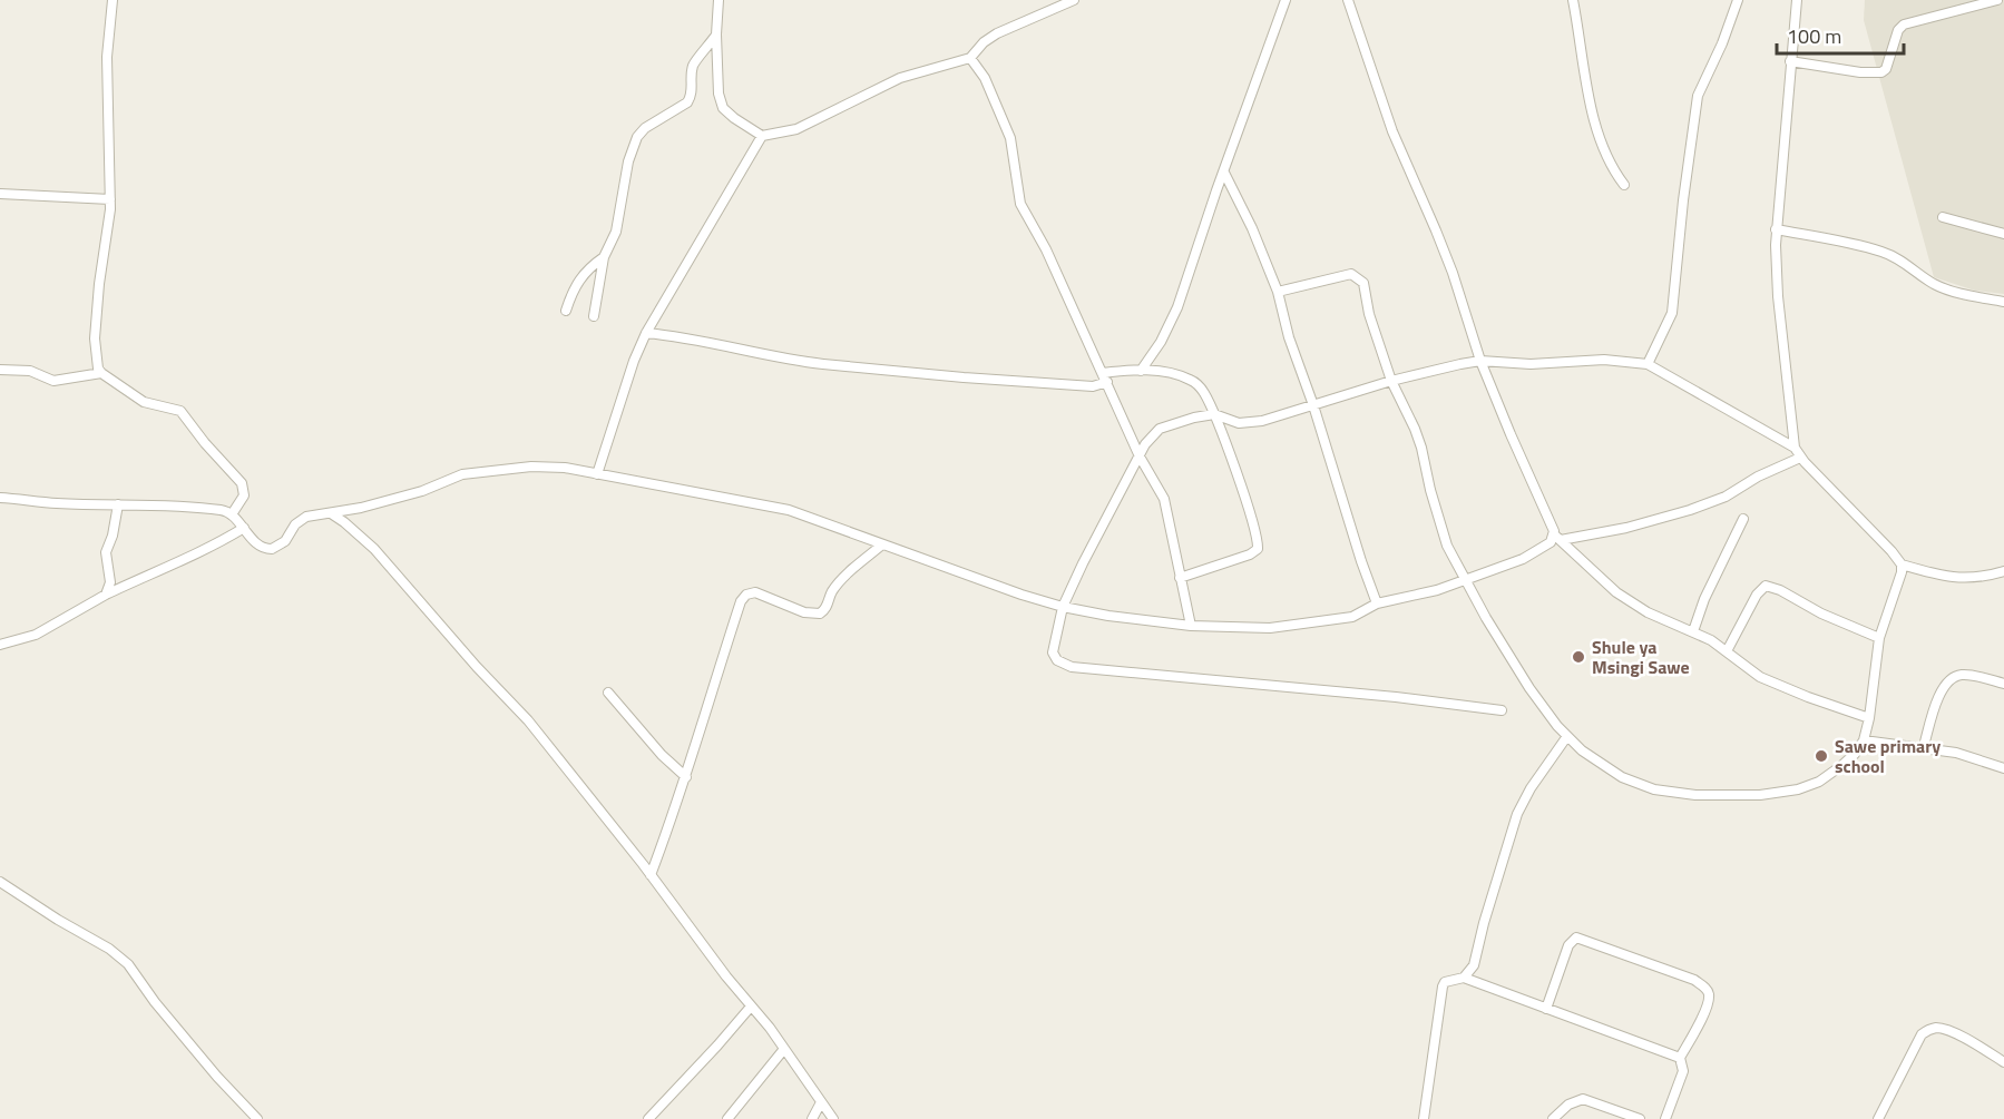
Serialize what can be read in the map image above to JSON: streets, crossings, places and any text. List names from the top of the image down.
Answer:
{
  "places": ["Shule ya Msingi Sawe", "Sawe primary school"],
  "scale_bar": "100 m"
}
